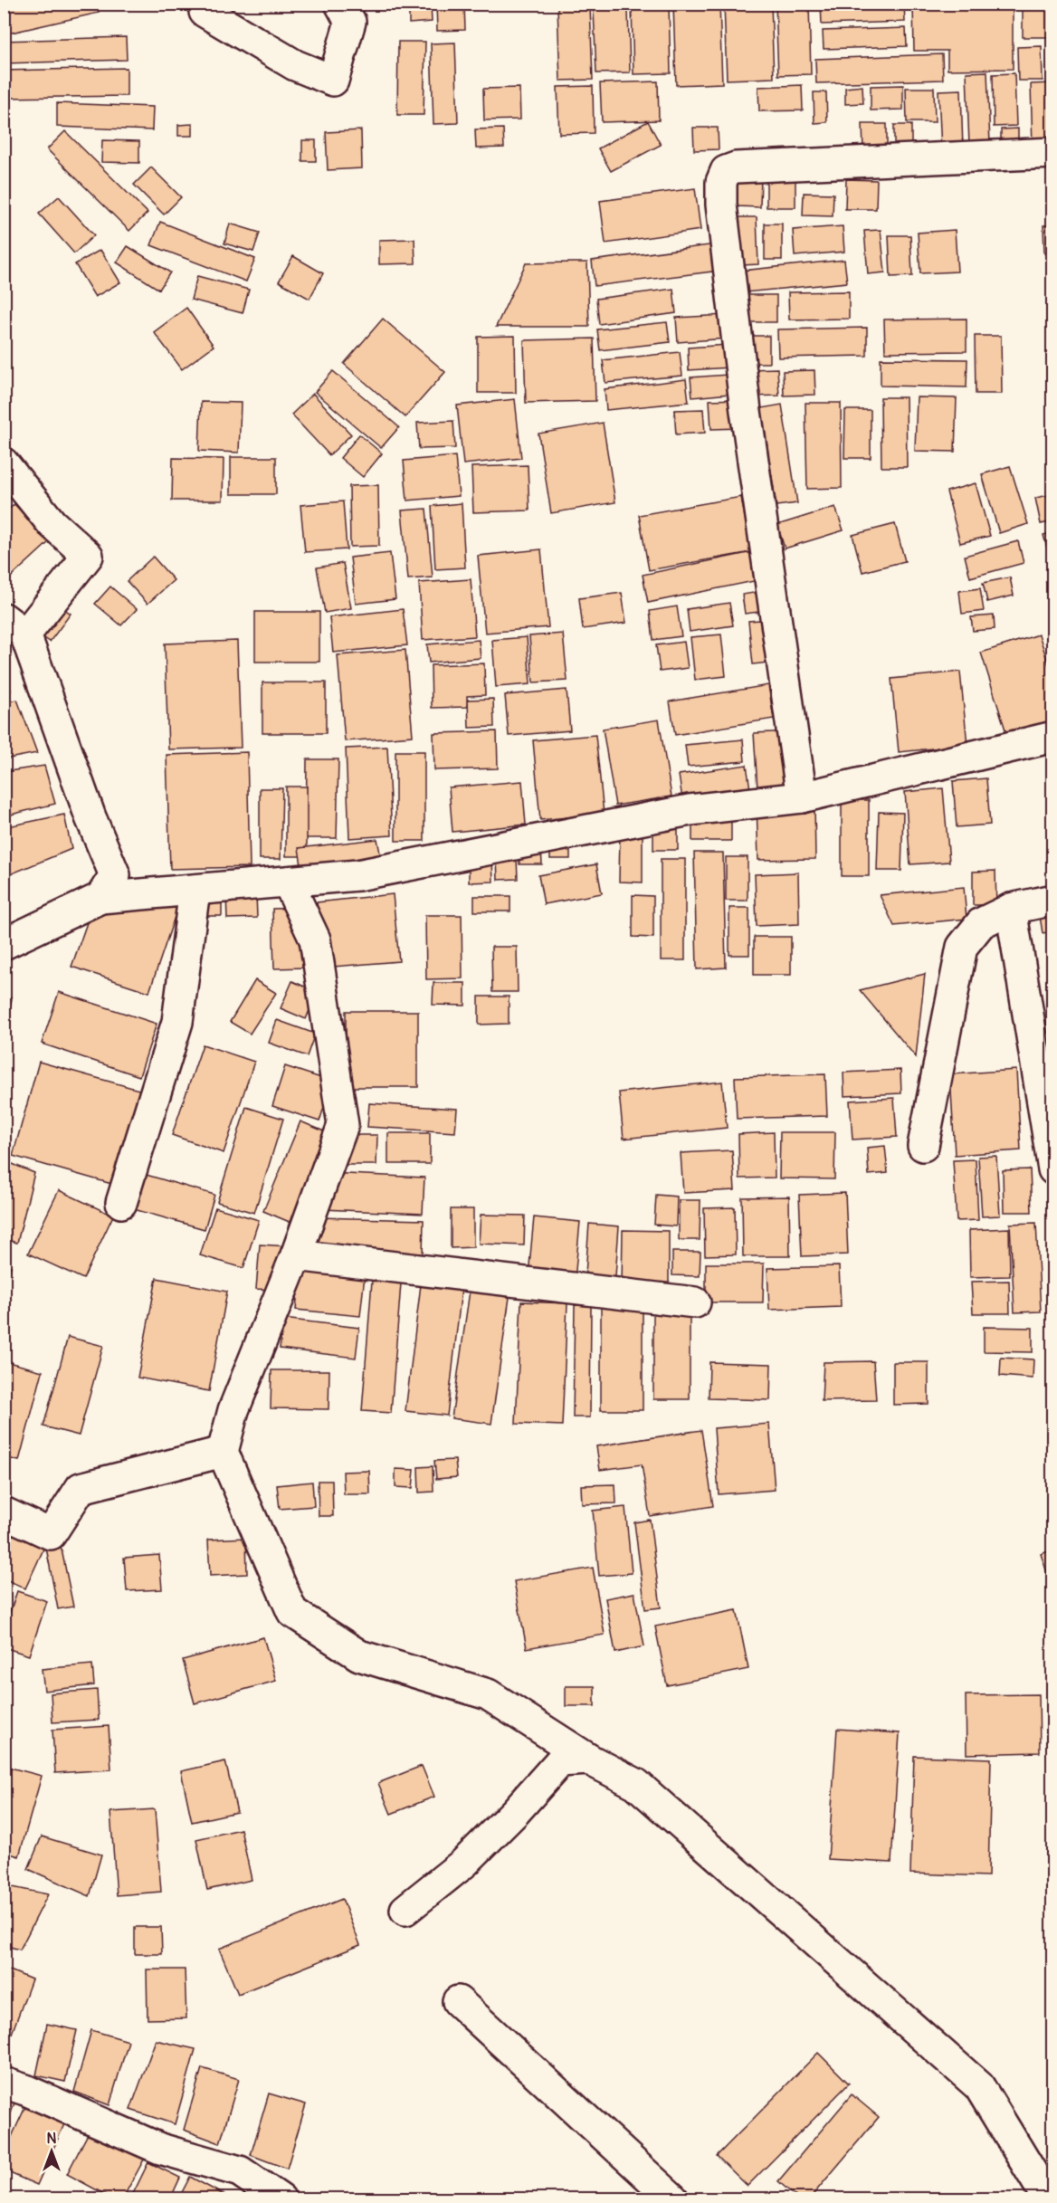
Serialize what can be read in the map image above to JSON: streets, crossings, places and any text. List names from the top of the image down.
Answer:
{
  "north": "top"
}
